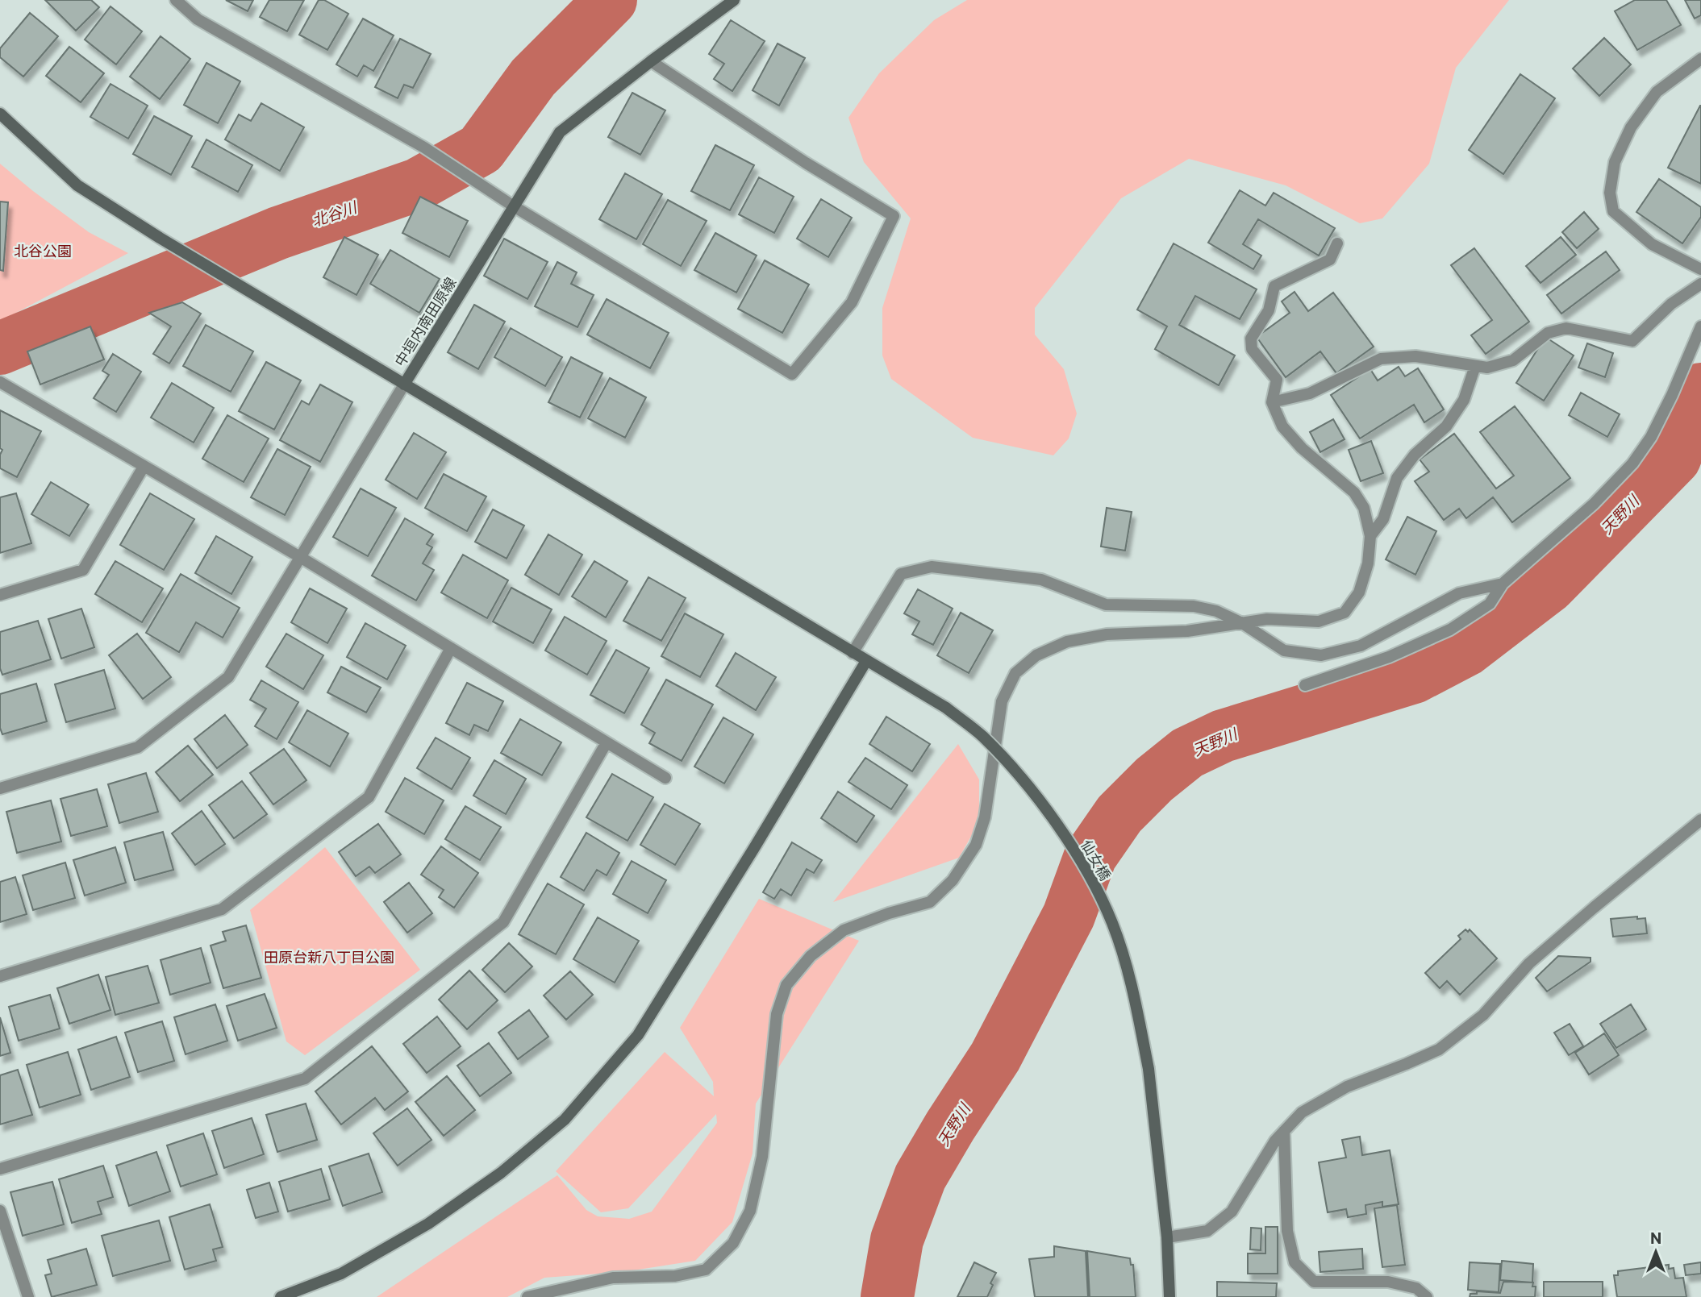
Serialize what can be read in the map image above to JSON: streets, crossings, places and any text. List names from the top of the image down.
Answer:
{
  "streets": {
    "street": ["中垣内南田原線", "仙女橋"]
  },
  "crossings": [
    ["中垣内南田原線", "仙女橋"]
  ],
  "water": ["北谷川", "天野川"],
  "parks": ["北谷公園", "田原台新八丁目公園"],
  "north": "top"
}
